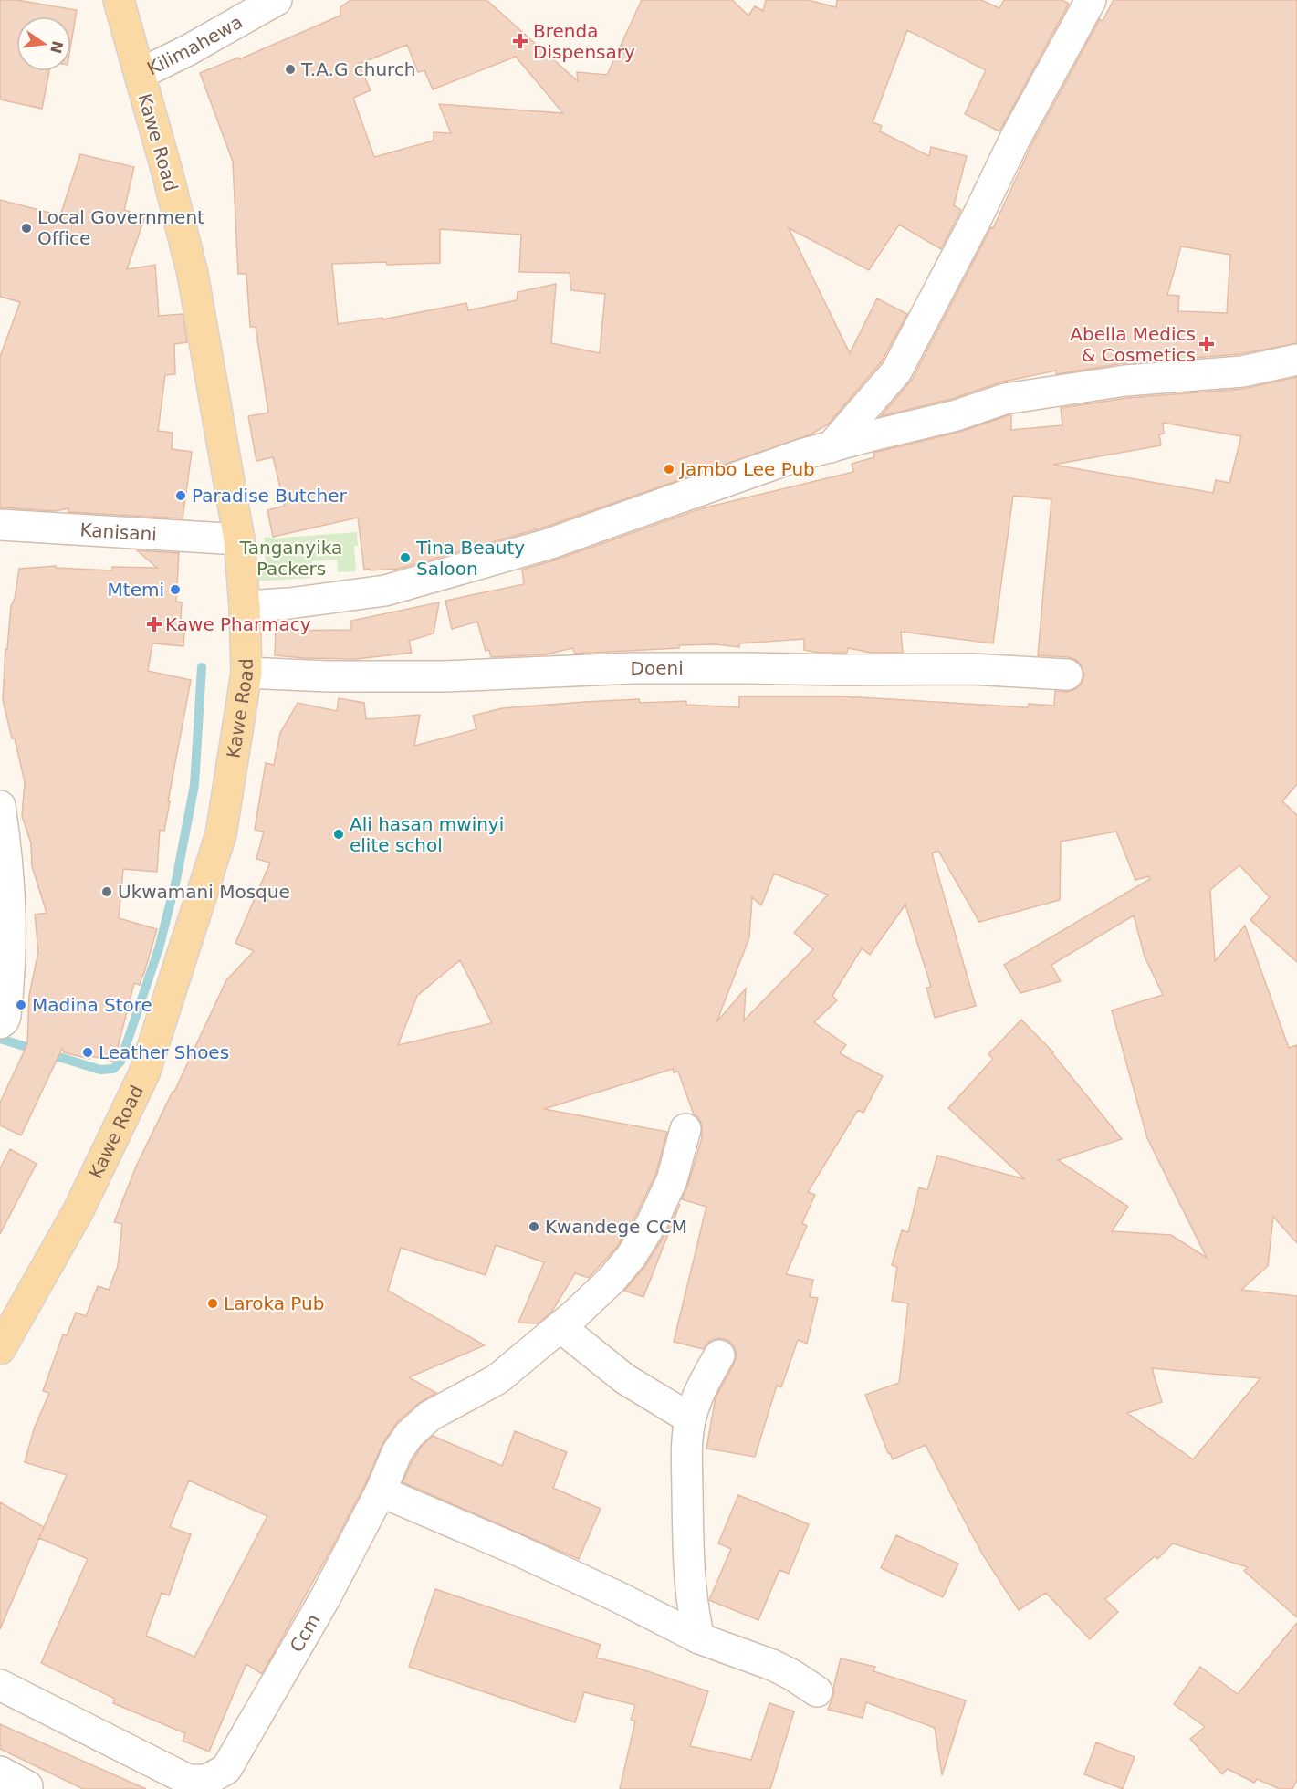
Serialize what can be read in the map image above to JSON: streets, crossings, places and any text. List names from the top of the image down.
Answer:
{
  "streets": {
    "main road": ["Kawe Road"],
    "street": [
      "Kilimahewa",
      "Kanisani",
      "Doeni",
      "Ccm"
    ]
  },
  "crossings": [
    ["Kilimahewa", "Kawe Road"],
    ["Kawe Road", "Kanisani"],
    ["Kawe Road", "Doeni"]
  ],
  "parks": ["Tanganyika Packers"],
  "places": {
    "health": ["Brenda Dispensary", "Abella Medics & Cosmetics", "Kawe Pharmacy"],
    "other": [
      "T.A.G church",
      "Local Government Office",
      "Jambo Lee Pub",
      "Paradise Butcher",
      "Tina Beauty Saloon",
      "Mtemi",
      "Ali hasan mwinyi elite schol",
      "Ukwamani Mosque",
      "Madina Store",
      "Leather Shoes",
      "Kwandege CCM",
      "Laroka Pub"
    ]
  },
  "north": "right"
}
